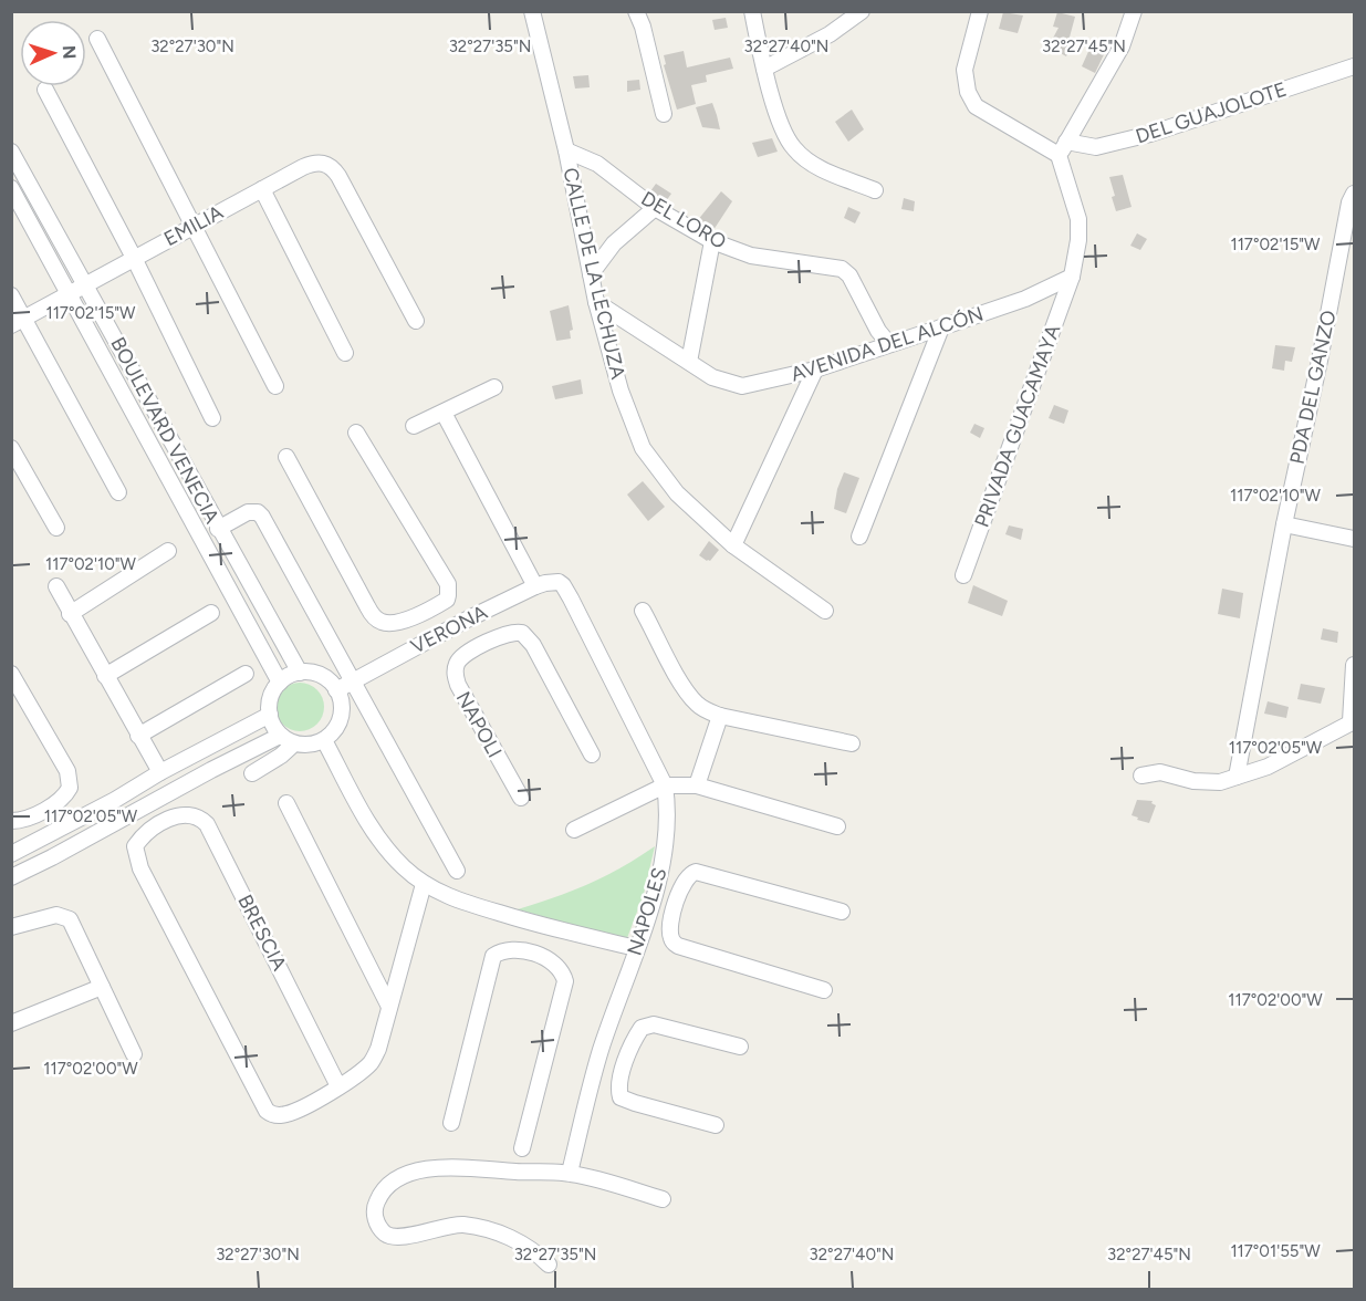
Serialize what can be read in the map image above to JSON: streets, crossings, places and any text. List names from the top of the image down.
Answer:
{
  "streets": {
    "street": [
      "DEL GUAJOLOTE",
      "DEL LORO",
      "EMILIA",
      "CALLE DE LA LECHUZA",
      "AVENIDA DEL ALCÓN",
      "PDA DEL GANZO",
      "PRIVADA GUACAMAYA",
      "BOULEVARD VENECIA",
      "VERONA",
      "NAPOLI",
      "NAPOLES",
      "BRESCIA"
    ]
  },
  "crossings": [
    ["DEL LORO", "CALLE DE LA LECHUZA"],
    ["DEL LORO", "AVENIDA DEL ALCÓN"],
    ["EMILIA", "BOULEVARD VENECIA"],
    ["CALLE DE LA LECHUZA", "AVENIDA DEL ALCÓN"],
    ["AVENIDA DEL ALCÓN", "PRIVADA GUACAMAYA"],
    ["BOULEVARD VENECIA", "VERONA"],
    ["VERONA", "NAPOLES"]
  ],
  "north": "right",
  "coordinates": [
    "32°27'30\"N",
    "32°27'35\"N",
    "32°27'40\"N",
    "32°27'45\"N",
    "117°02'15\"W",
    "117°02'10\"W",
    "117°02'05\"W",
    "117°02'00\"W",
    "117°01'55\"W"
  ]
}
